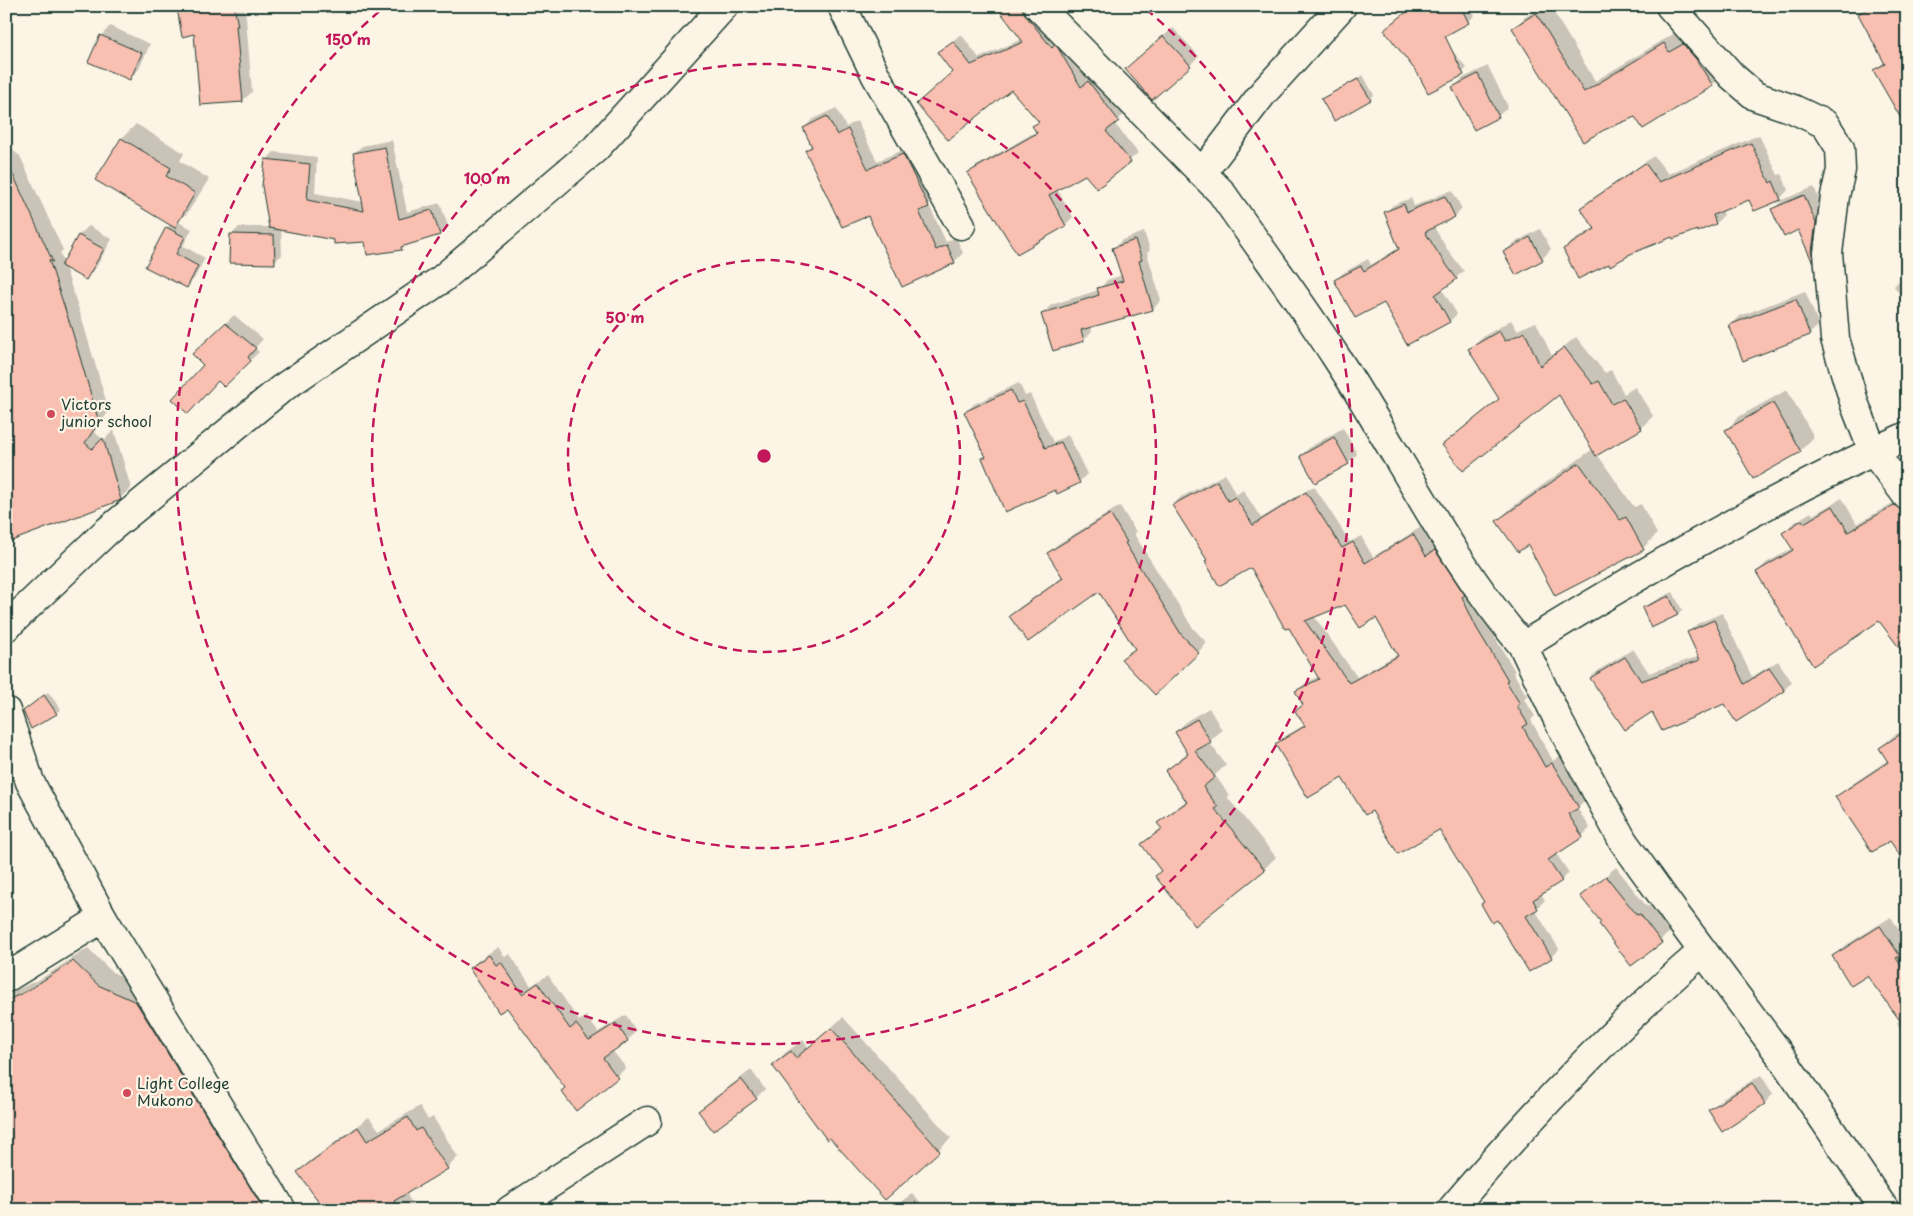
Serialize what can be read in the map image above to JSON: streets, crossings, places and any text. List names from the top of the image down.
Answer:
{
  "places": ["Victors junior school", "Light College Mukono"],
  "rings": ["150 m", "100 m", "50 m"]
}
